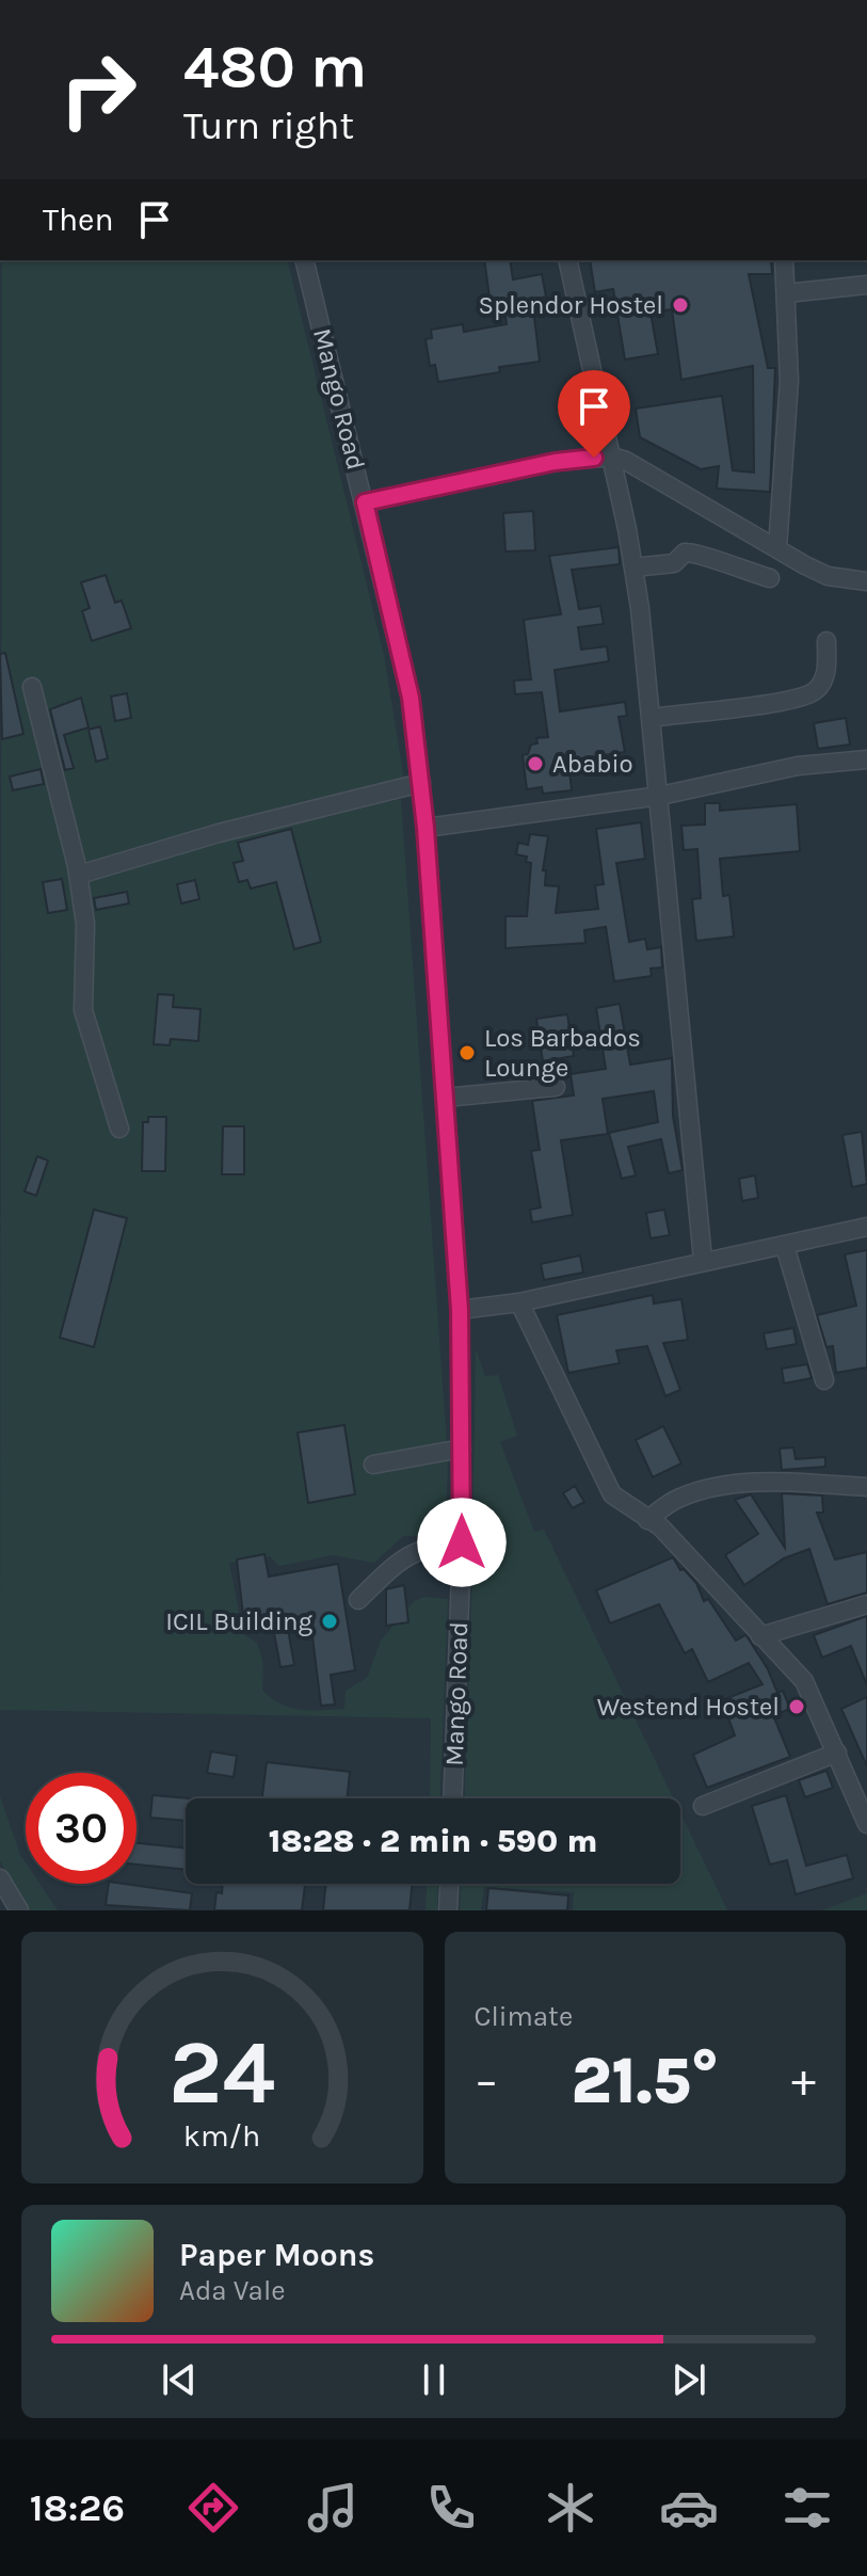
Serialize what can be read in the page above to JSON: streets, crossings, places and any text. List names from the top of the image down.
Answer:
{
  "streets": {
    "street": ["Mango Road"]
  },
  "places": [
    "Splendor Hostel",
    "Ababio",
    "Los Barbados Lounge",
    "ICIL Building",
    "Westend Hostel"
  ],
  "page": {
    "turn": ["480 m", "Turn right"],
    "then": "Then",
    "limit": "30",
    "trip": "18:28 · 2 min · 590 m",
    "tile": "Climate",
    "heat": ["−", "21.5°", "+"],
    "song": ["Paper Moons", "Ada Vale"],
    "tabs": "18:26",
    "gauge": ["24", "km/h"]
  }
}
